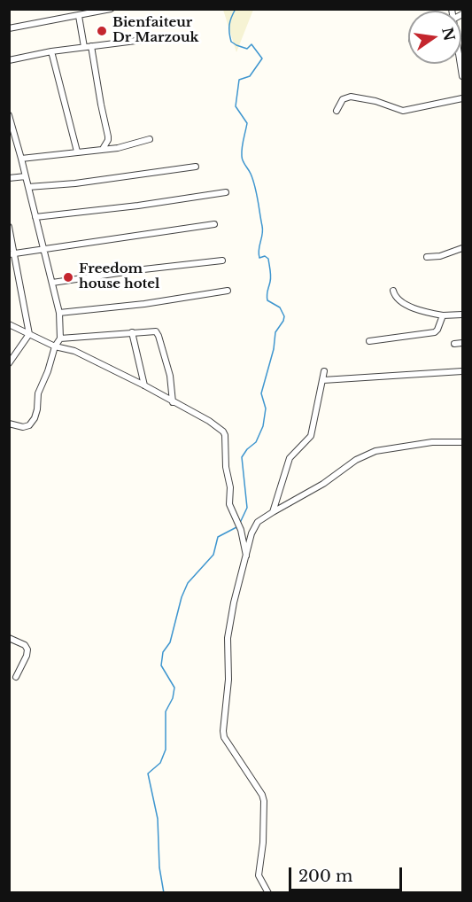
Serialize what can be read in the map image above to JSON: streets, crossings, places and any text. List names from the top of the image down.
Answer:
{
  "places": ["Bienfaiteur Dr Marzouk", "Freedom house hotel"],
  "scale_bar": "200 m",
  "north": "right"
}
